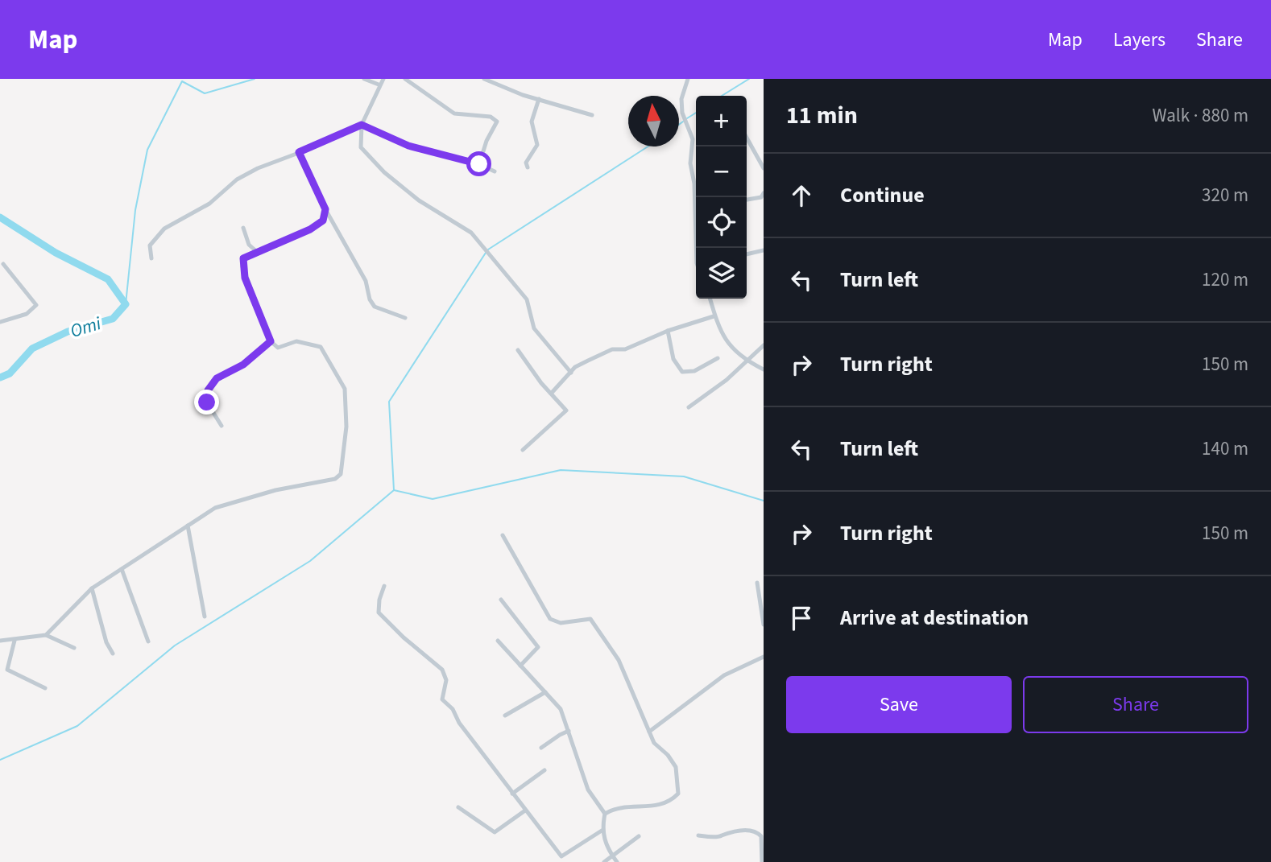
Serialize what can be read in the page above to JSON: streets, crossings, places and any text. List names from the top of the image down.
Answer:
{
  "water": ["Omi"],
  "north": "top",
  "page": {
    "header": "Map",
    "nav": ["Map", "Layers", "Share"],
    "heading": ["11 min", "Walk · 880 m"],
    "map_buttons": ["+", "−"],
    "list": [
      ["Continue", "320 m"],
      ["Turn left", "120 m"],
      ["Turn right", "150 m"],
      ["Turn left", "140 m"],
      ["Turn right", "150 m"],
      "Arrive at destination"
    ],
    "buttons": ["Save", "Share"]
  }
}
